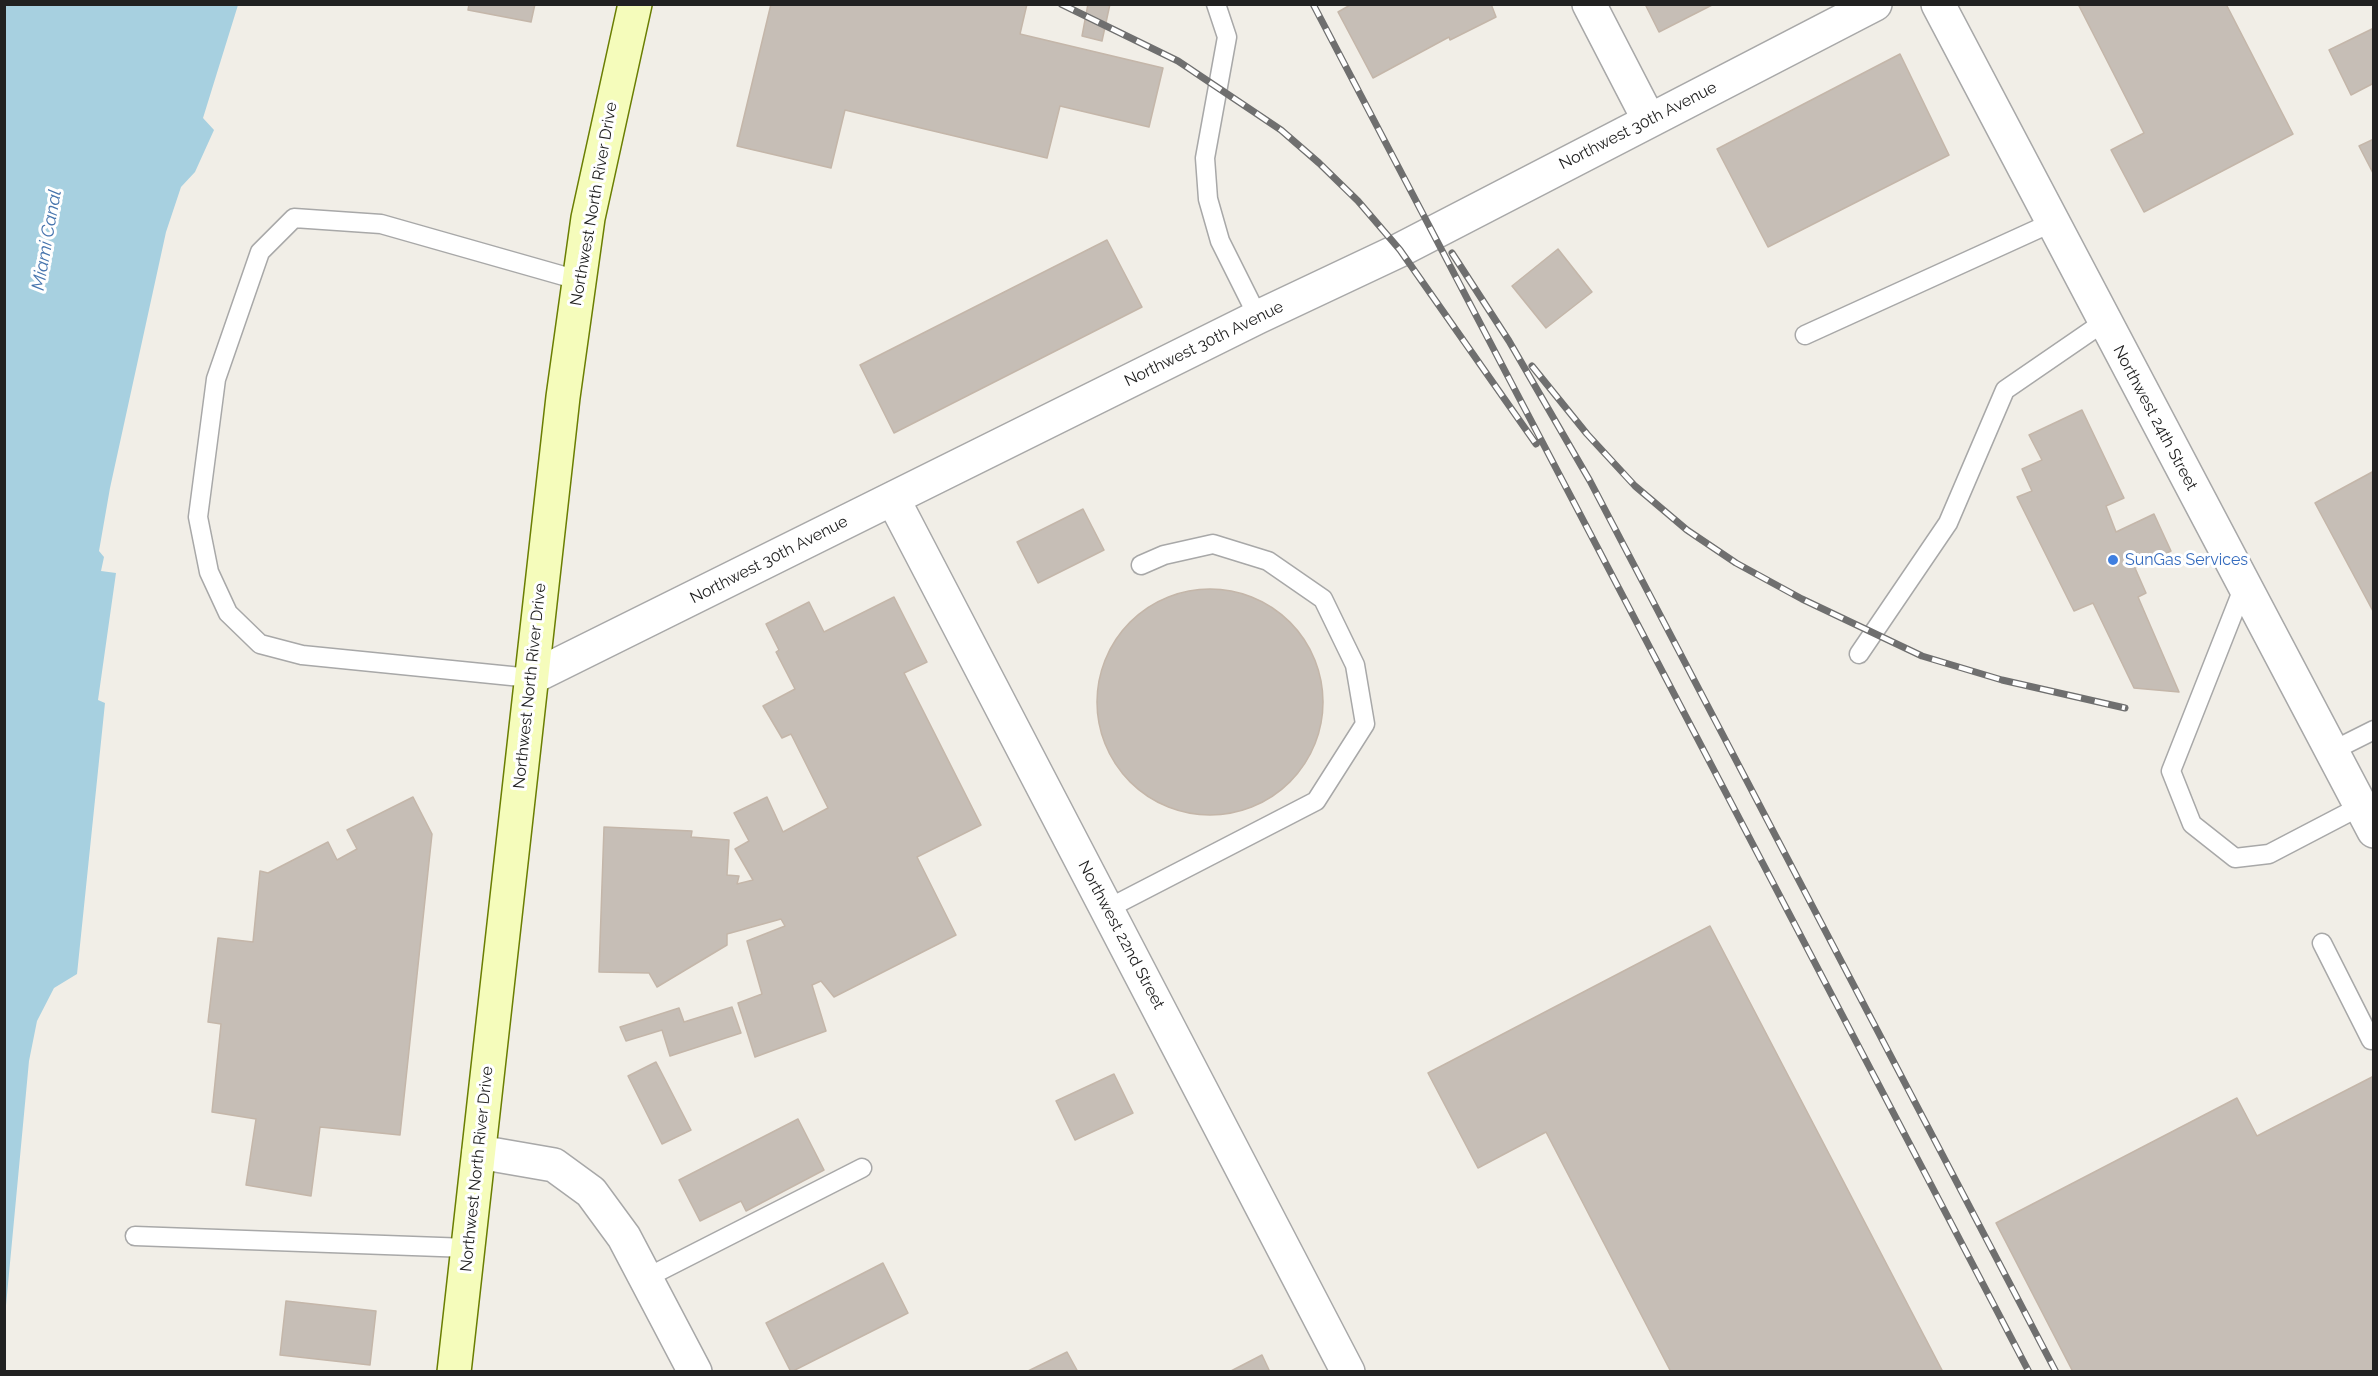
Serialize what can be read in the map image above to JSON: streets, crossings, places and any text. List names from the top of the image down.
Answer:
{
  "streets": {
    "main road": ["Northwest North River Drive"],
    "street": ["Northwest 30th Avenue", "Northwest 24th Street", "Northwest 22nd Street"]
  },
  "crossings": [
    ["Northwest 30th Avenue", "Northwest North River Drive"],
    ["Northwest 30th Avenue", "Northwest 22nd Street"]
  ],
  "water": ["Miami Canal"],
  "places": ["SunGas Services"]
}
